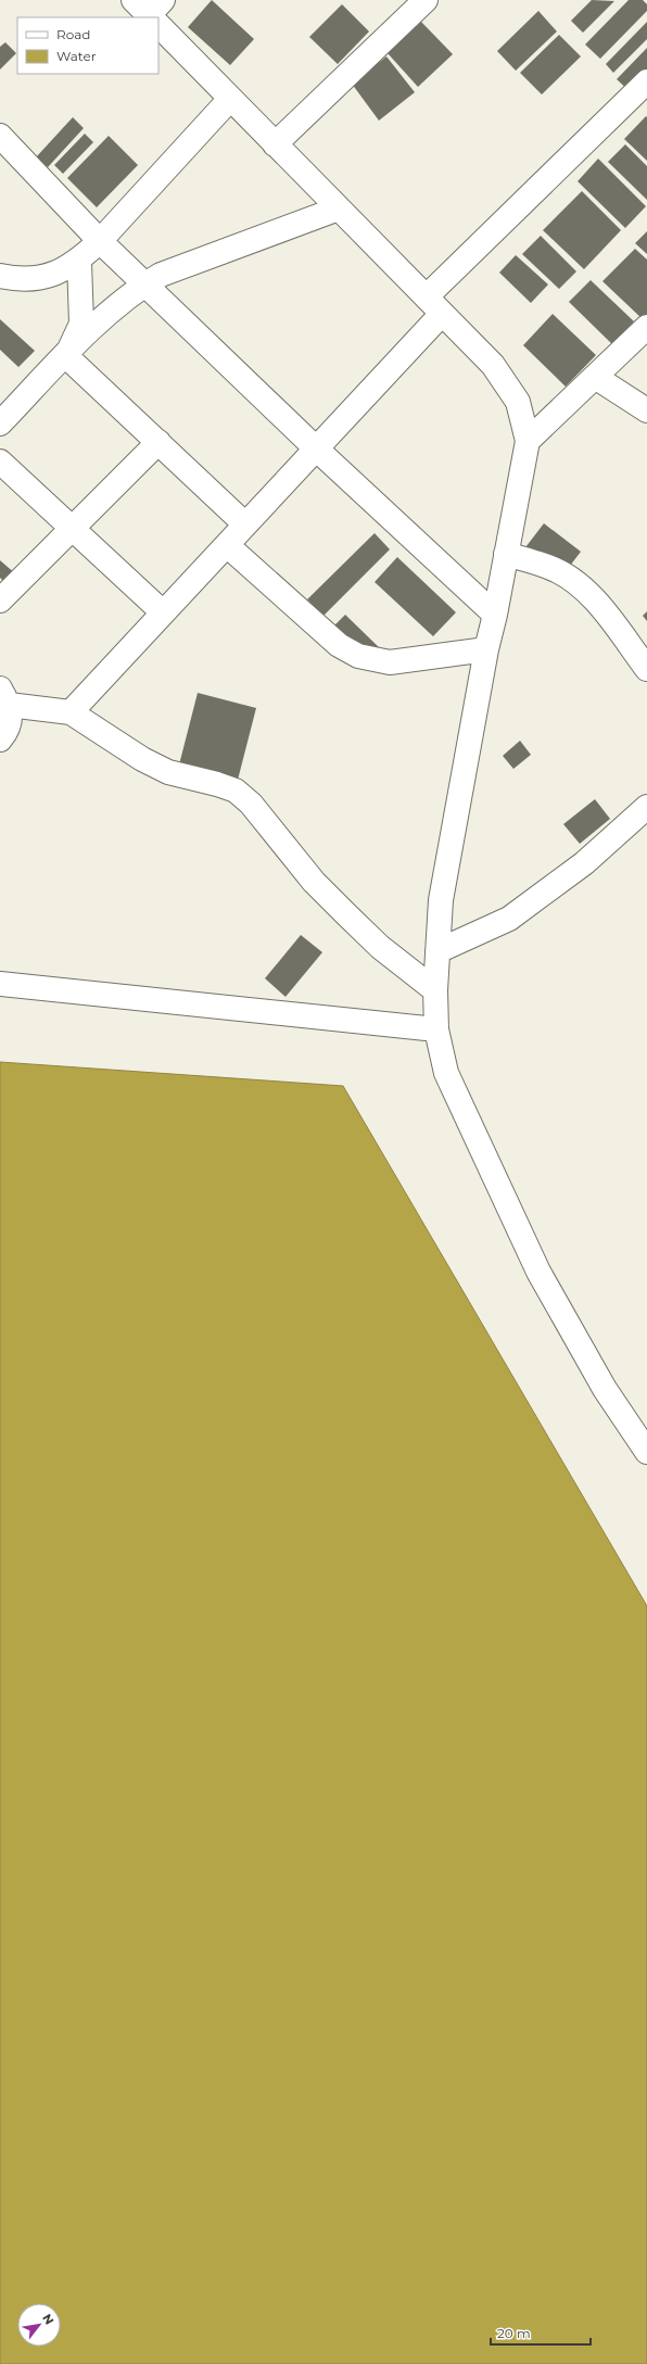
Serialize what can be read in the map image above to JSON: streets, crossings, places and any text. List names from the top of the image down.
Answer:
{
  "legend": ["Road", "Water"],
  "scale_bar": "20 m",
  "north": "top right"
}
